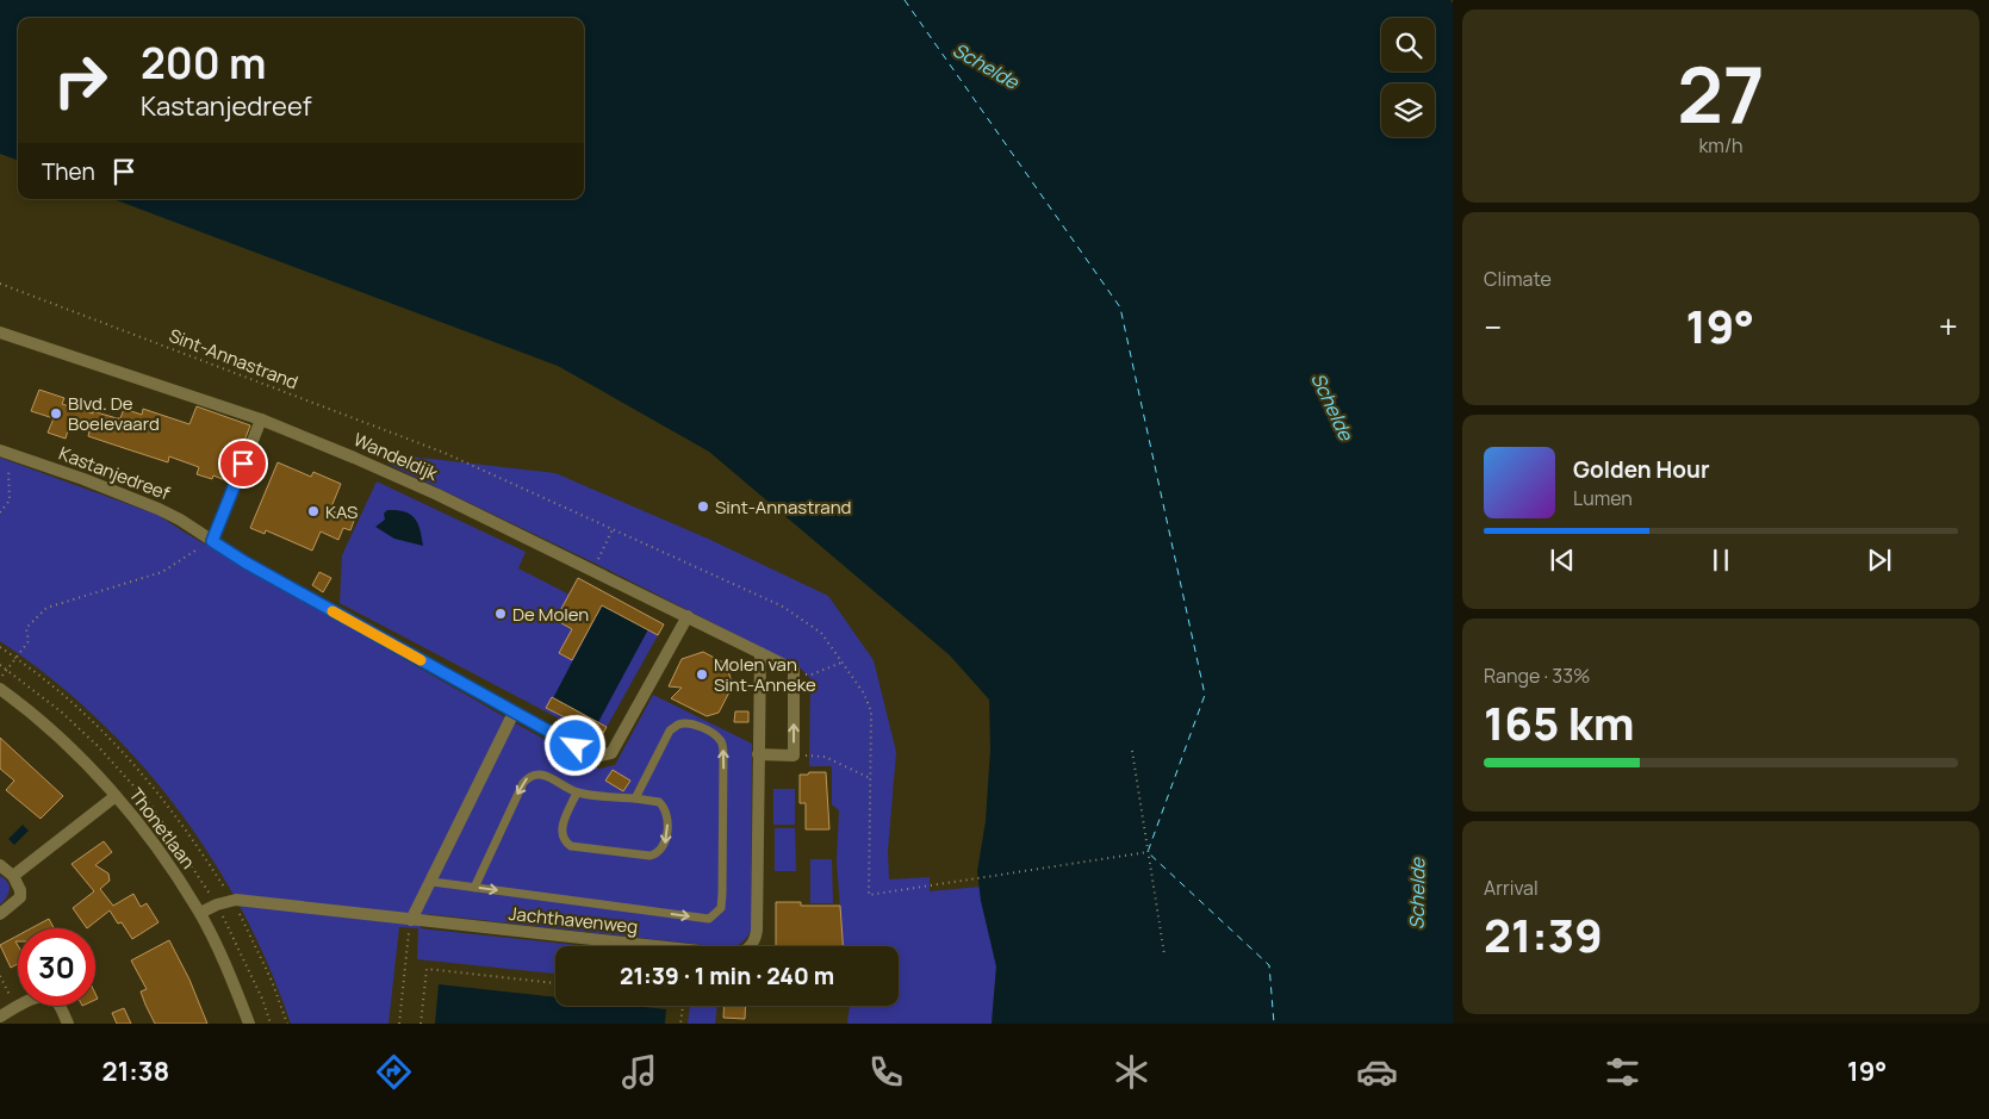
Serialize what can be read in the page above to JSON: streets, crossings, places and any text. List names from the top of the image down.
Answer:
{
  "streets": {
    "street": [
      "Wandeldijk",
      "Kastanjedreef",
      "Thonetlaan",
      "Jachthavenweg"
    ],
    "path": ["Sint-Annastrand"]
  },
  "crossings": [
    ["Wandeldijk", "Kastanjedreef"],
    ["Wandeldijk", "Jachthavenweg"],
    ["Thonetlaan", "Jachthavenweg"]
  ],
  "water": ["Schelde"],
  "places": [
    "Blvd. De Boelevaard",
    "Sint-Annastrand",
    "KAS",
    "De Molen",
    "Molen van Sint-Anneke"
  ],
  "page": {
    "tile": [
      ["27", "km/h"],
      "Climate",
      ["Range · 33%", "165 km"],
      ["Arrival", "21:39"]
    ],
    "turn": ["200 m", "Kastanjedreef"],
    "then": "Then",
    "heat": ["−", "19°", "+"],
    "song": ["Golden Hour", "Lumen"],
    "limit": "30",
    "trip": "21:39 · 1 min · 240 m",
    "tabs": ["21:38", "19°"]
  }
}
